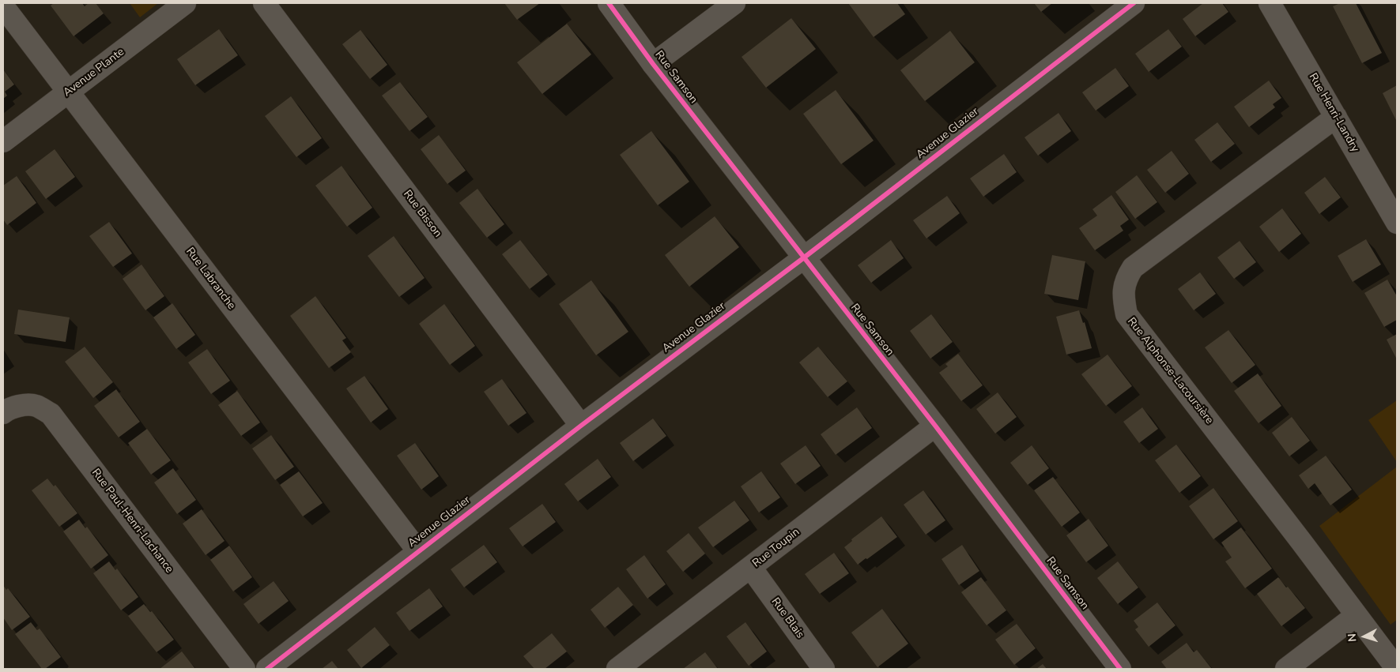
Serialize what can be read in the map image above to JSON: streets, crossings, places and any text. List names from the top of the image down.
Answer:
{
  "streets": {
    "street": [
      "Avenue Plante",
      "Rue Samson",
      "Rue Henri-Landry",
      "Avenue Glazier",
      "Rue Bisson",
      "Rue Labranche",
      "Rue Alphonse-Lacoursière",
      "Rue Paul-Henri-Lachance",
      "Rue Toupin",
      "Rue Blais"
    ]
  },
  "crossings": [
    ["Avenue Plante", "Rue Labranche"],
    ["Rue Samson", "Avenue Glazier"],
    ["Rue Samson", "Rue Toupin"],
    ["Rue Henri-Landry", "Rue Alphonse-Lacoursière"],
    ["Avenue Glazier", "Rue Bisson"],
    ["Avenue Glazier", "Rue Labranche"],
    ["Rue Toupin", "Rue Blais"]
  ],
  "north": "left"
}
